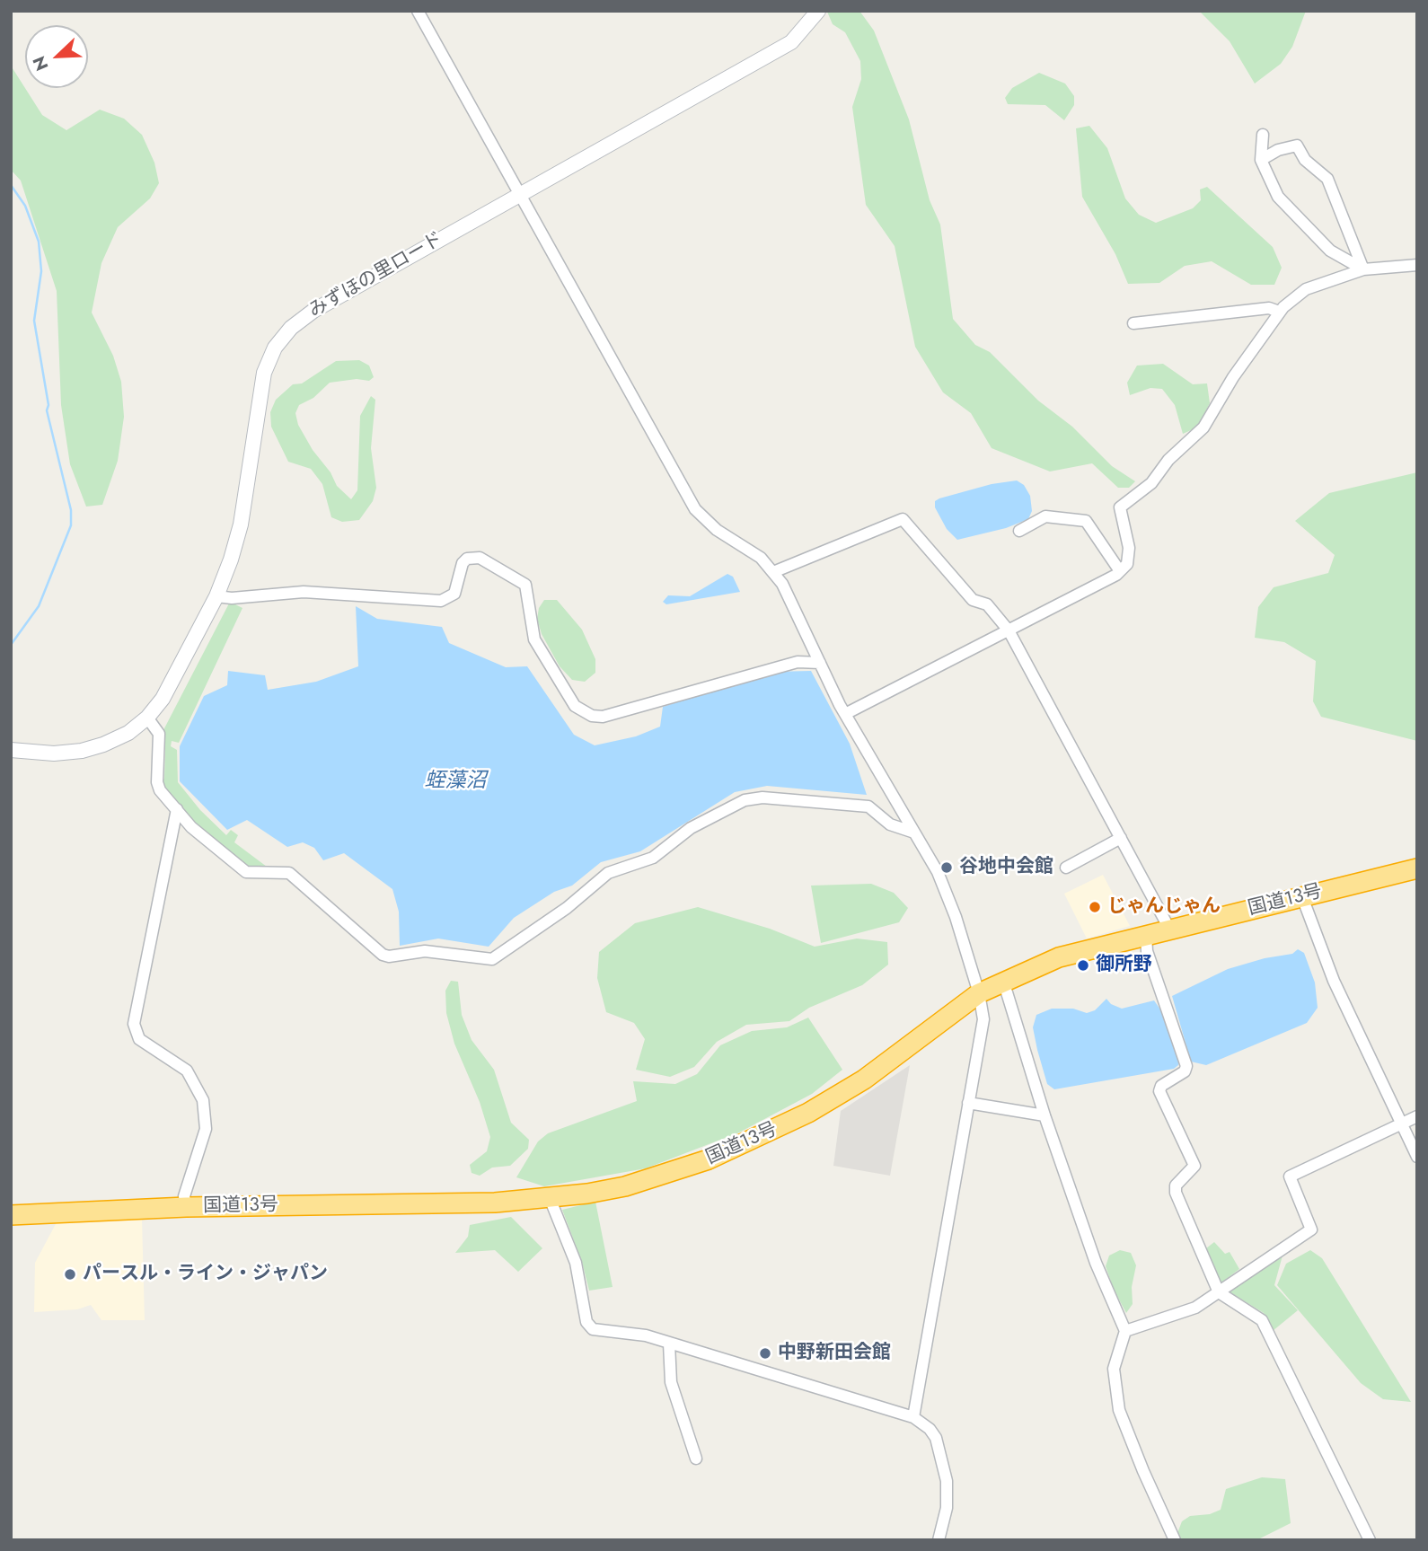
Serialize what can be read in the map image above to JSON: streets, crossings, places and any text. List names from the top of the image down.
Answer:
{
  "streets": {
    "highway": ["国道13号"],
    "street": ["みずほの里ロード"]
  },
  "water": ["蛭藻沼"],
  "places": [
    "谷地中会館",
    "じゃんじゃん",
    "御所野",
    "パースル・ライン・ジャパン",
    "中野新田会館"
  ],
  "north": "bottom left"
}
